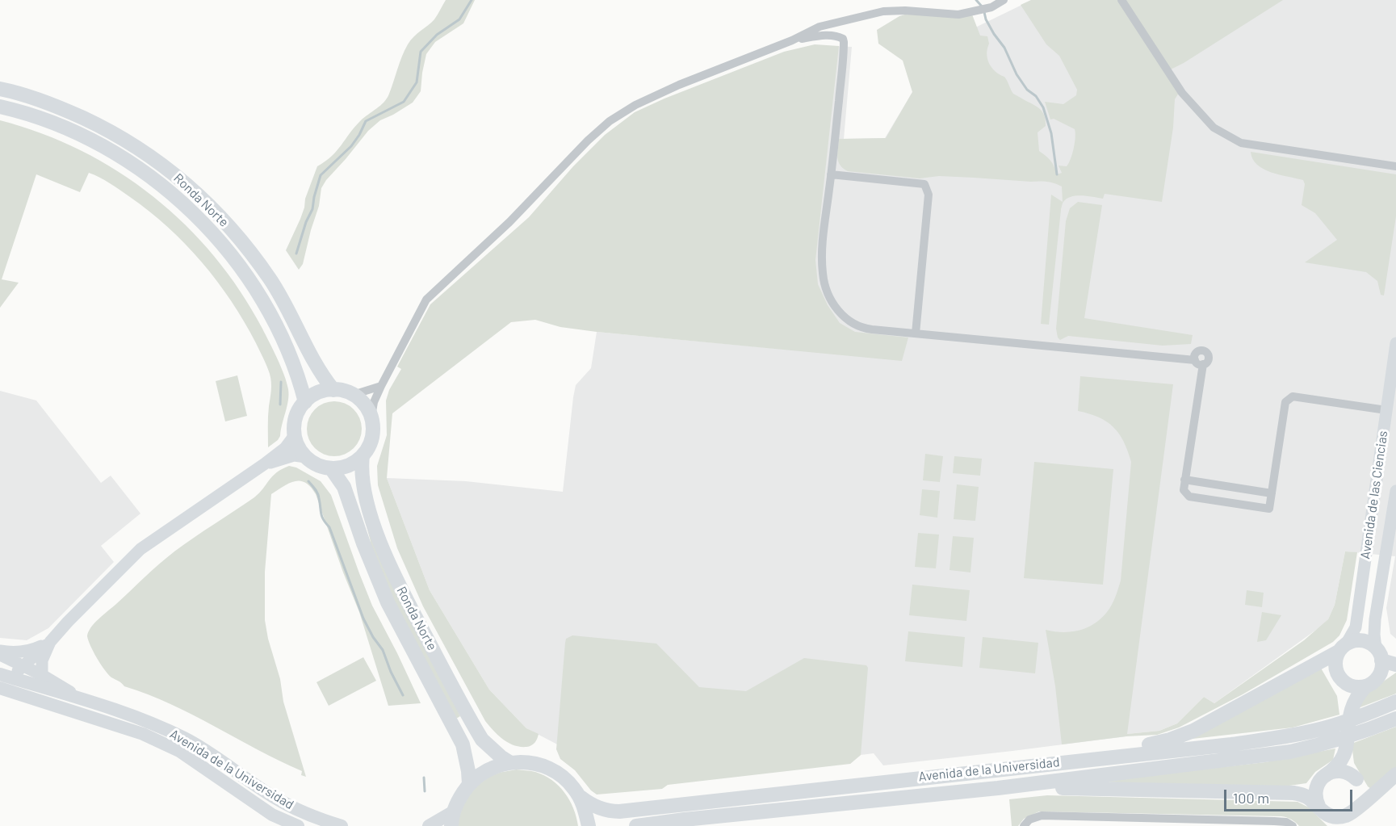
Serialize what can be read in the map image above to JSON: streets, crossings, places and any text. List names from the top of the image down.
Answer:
{
  "streets": {
    "highway": ["Ronda Norte", "Avenida de la Universidad"],
    "main road": ["Avenida de las Ciencias"]
  },
  "scale_bar": "100 m"
}
